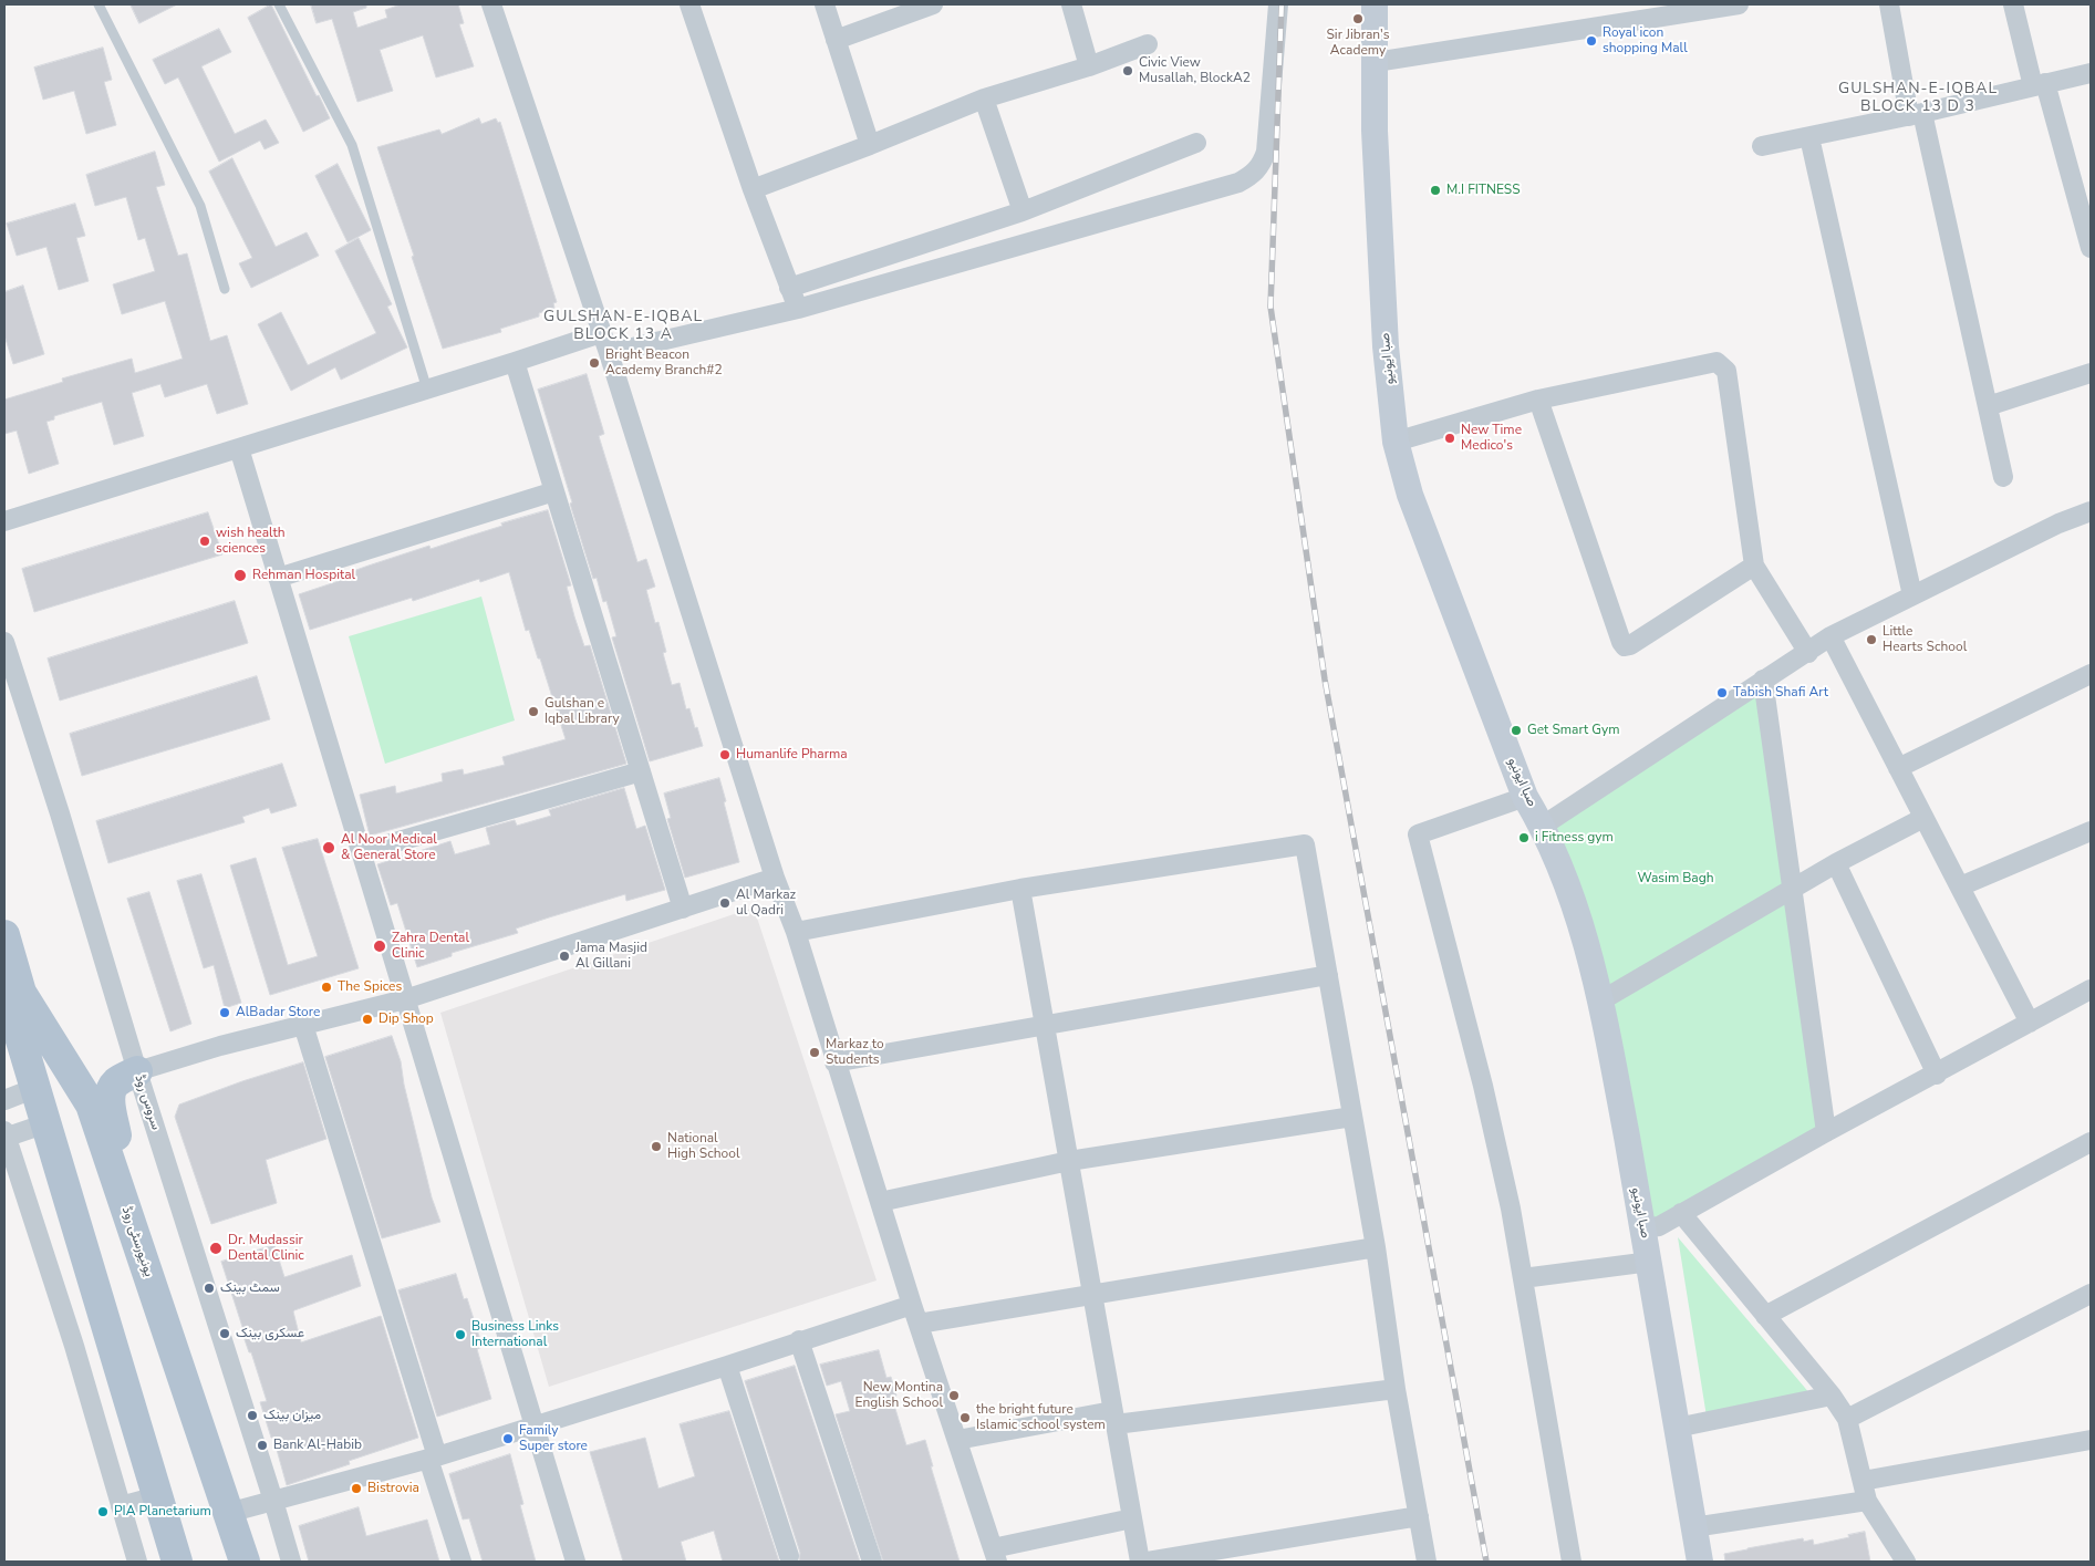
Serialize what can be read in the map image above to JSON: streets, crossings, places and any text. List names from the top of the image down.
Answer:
{
  "streets": {
    "main road": ["صبا ایونیو", "یونیورسٹی روڈ"],
    "street": ["سروس روڈ"]
  },
  "districts": ["GULSHAN-E-IQBAL BLOCK 13 D 3", "GULSHAN-E-IQBAL BLOCK 13 A"],
  "parks": ["Wasim Bagh"],
  "places": [
    "Sir Jibran's Academy",
    "Royal icon shopping Mall",
    "Civic View Musallah, BlockA2",
    "M.I FITNESS",
    "Bright Beacon Academy Branch#2",
    "New Time Medico's",
    "wish health sciences",
    "Rehman Hospital",
    "Little Hearts School",
    "Tabish Shafi Art",
    "Gulshan e Iqbal Library",
    "Get Smart Gym",
    "Humanlife Pharma",
    "i Fitness gym",
    "Al Noor Medical & General Store",
    "Al Markaz ul Qadri",
    "Zahra Dental Clinic",
    "Jama Masjid Al Gillani",
    "The Spices",
    "AlBadar Store",
    "Dip Shop",
    "Markaz to Students",
    "National High School",
    "Dr. Mudassir Dental Clinic",
    "سمٹ بینک",
    "عسکری بینک",
    "Business Links International",
    "New Montina English School",
    "میزان بینک",
    "the bright future Islamic school system",
    "Family Super store",
    "Bank Al-Habib",
    "Bistrovia",
    "PIA Planetarium"
  ]
}
